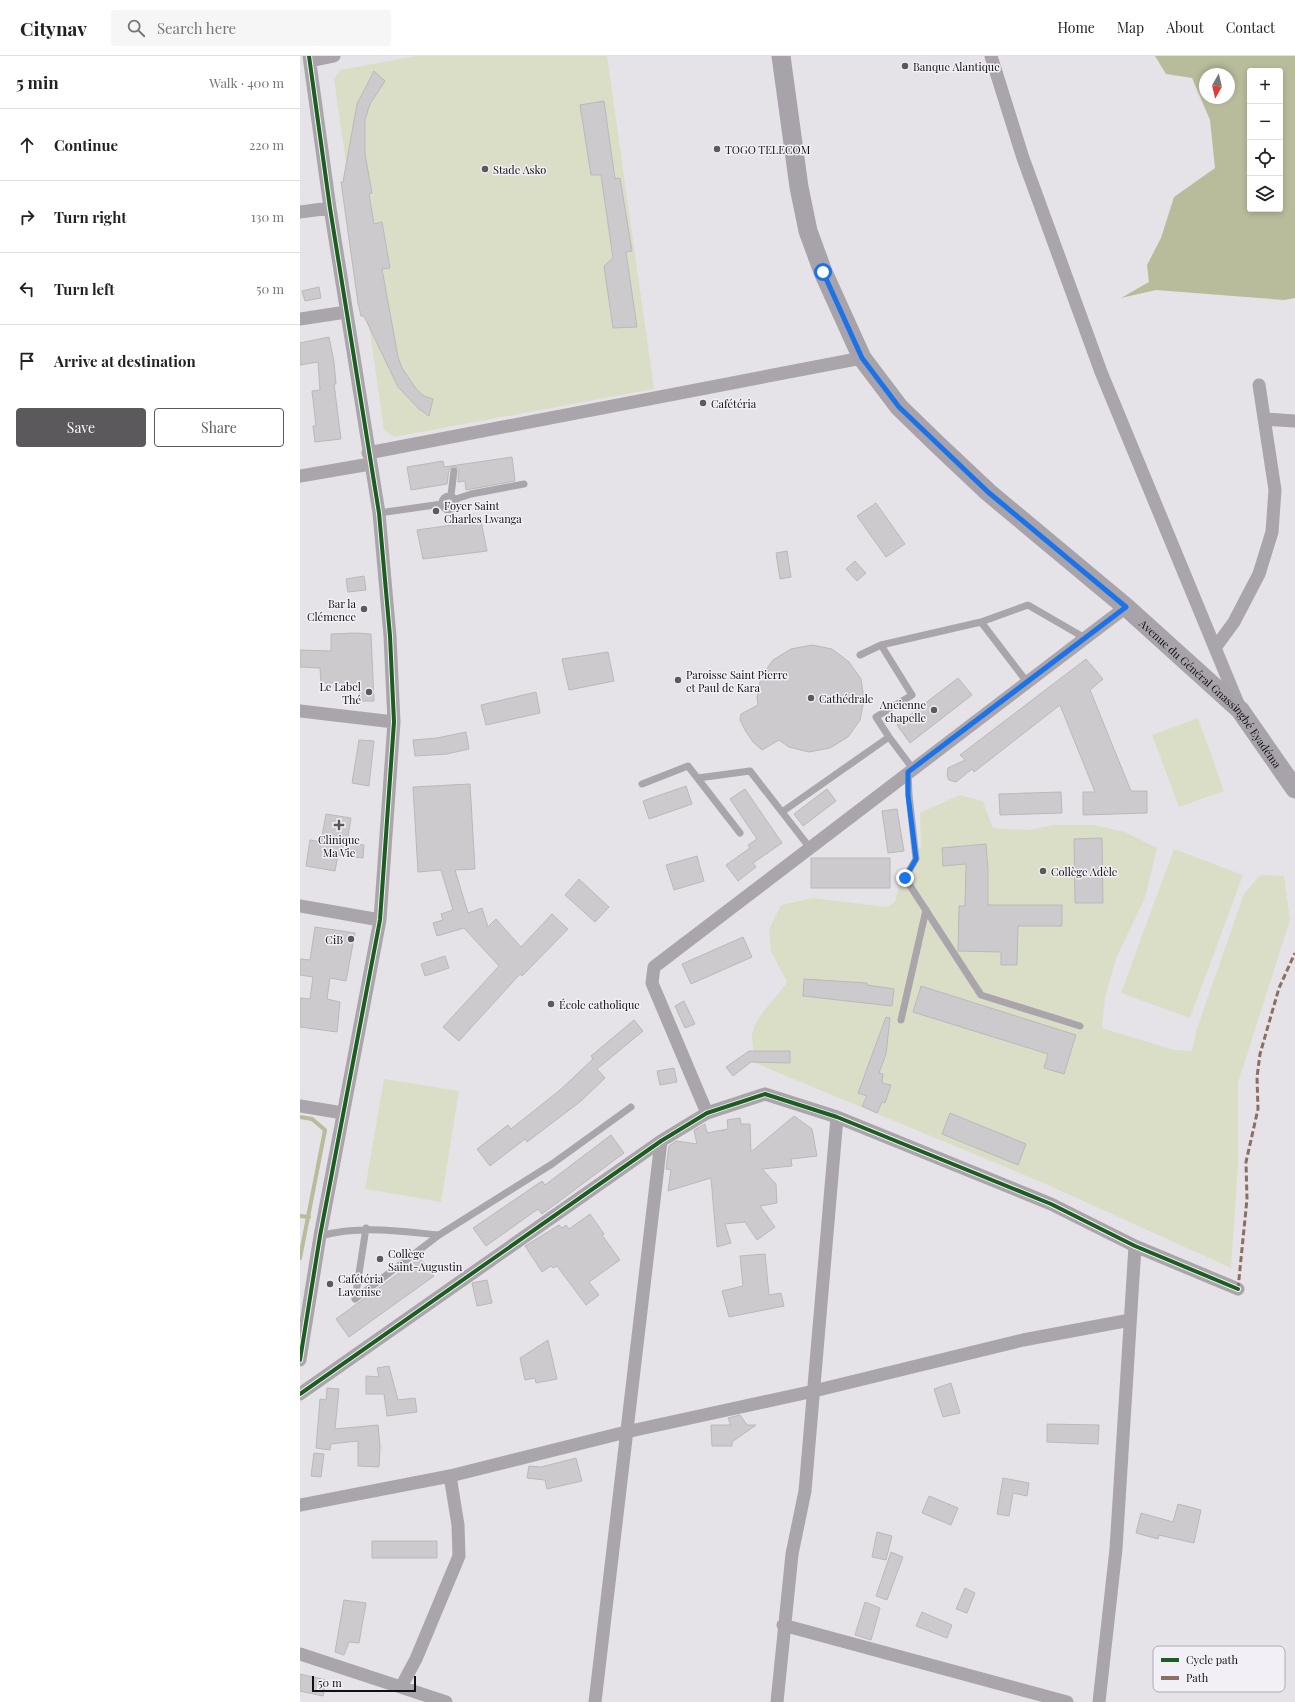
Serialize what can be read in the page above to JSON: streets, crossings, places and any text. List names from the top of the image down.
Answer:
{
  "streets": {
    "main road": ["Avenue du Général Gnassingbé Eyadéma"]
  },
  "places": {
    "other": [
      "Banque Alantique",
      "TOGO TELECOM",
      "Stade Asko",
      "Cafétéria",
      "Foyer Saint Charles Lwanga",
      "Bar la Clémence",
      "Paroisse Saint Pierre et Paul de Kara",
      "Le Label Thé",
      "Cathédrale",
      "Ancienne chapelle",
      "Collège Adèle",
      "CiB",
      "École catholique",
      "Collège Saint-Augustin",
      "Cafétéria Lavenise"
    ],
    "health": ["Clinique Ma Vie"]
  },
  "legend": ["Cycle path", "Path"],
  "scale_bar": "50 m",
  "north": "bottom",
  "page": {
    "header": "Citynav",
    "search": "Search here",
    "nav": [
      "Home",
      "Map",
      "About",
      "Contact"
    ],
    "heading": ["5 min", "Walk · 400 m"],
    "map_buttons": ["+", "−"],
    "list": [
      ["Continue", "220 m"],
      ["Turn right", "130 m"],
      ["Turn left", "50 m"],
      "Arrive at destination"
    ],
    "buttons": ["Save", "Share"],
    "scale": "50 m"
  }
}
